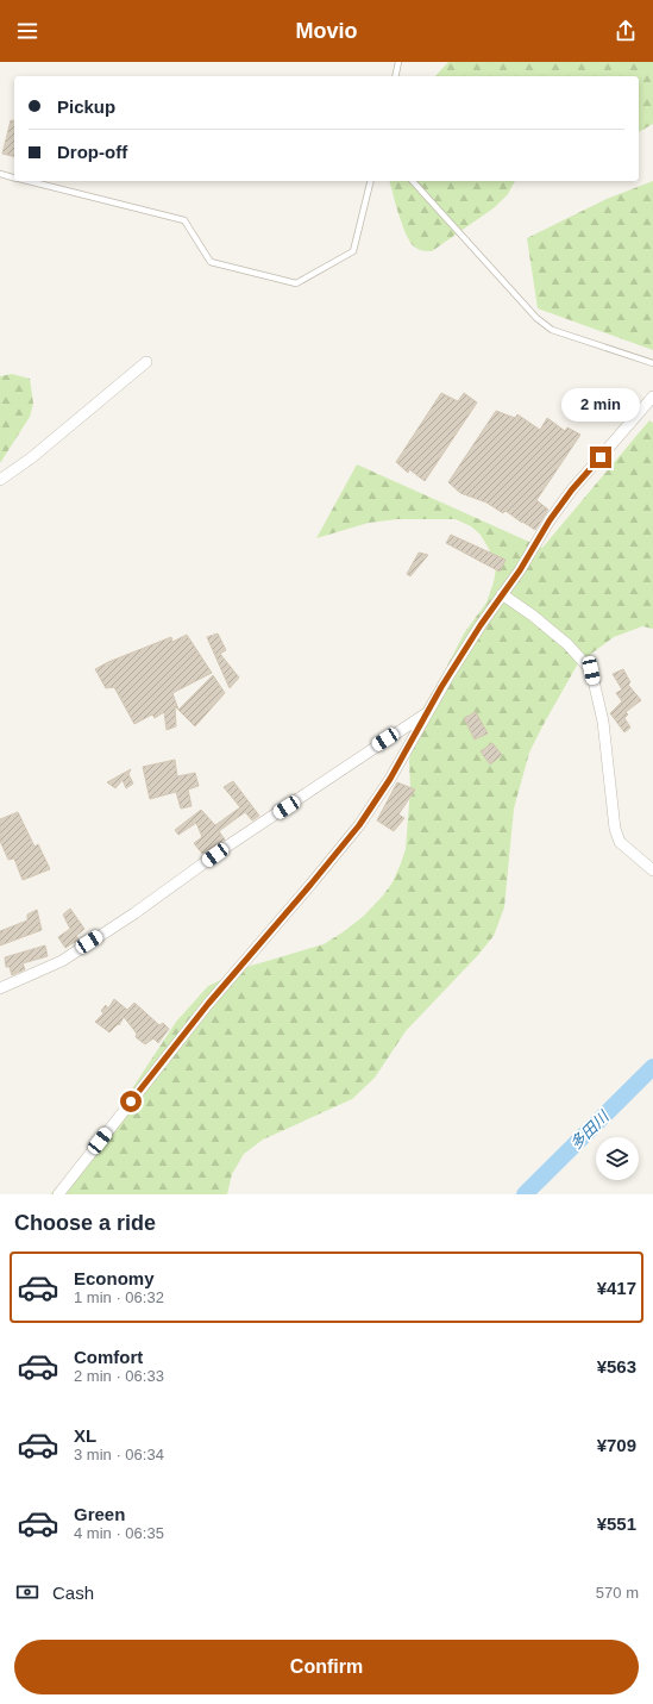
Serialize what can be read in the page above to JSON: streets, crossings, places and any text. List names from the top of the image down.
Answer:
{
  "water": ["多田川"],
  "page": {
    "header": "Movio",
    "banner": ["Pickup", "Drop-off"],
    "bubble": "2 min",
    "heading": "Choose a ride",
    "list": [
      {
        "name": "Economy",
        "note": "1 min · 06:32",
        "value": "¥417"
      },
      {
        "name": "Comfort",
        "note": "2 min · 06:33",
        "value": "¥563"
      },
      {
        "name": "XL",
        "note": "3 min · 06:34",
        "value": "¥709"
      },
      {
        "name": "Green",
        "note": "4 min · 06:35",
        "value": "¥551"
      }
    ],
    "pay": ["Cash", "570 m"],
    "buttons": "Confirm"
  }
}
